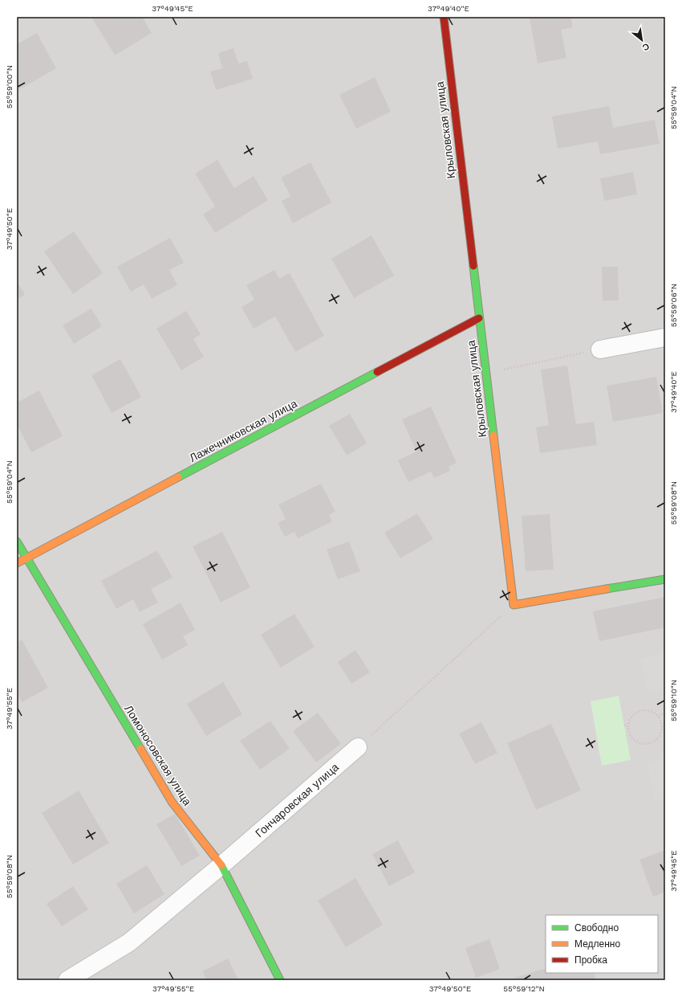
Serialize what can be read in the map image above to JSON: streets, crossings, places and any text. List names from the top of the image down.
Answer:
{
  "streets": {
    "street": [
      "Крыловская улица",
      "Лажечниковская улица",
      "Ломоносовская улица",
      "Гончаровская улица"
    ]
  },
  "crossings": [
    ["Крыловская улица", "Лажечниковская улица"],
    ["Лажечниковская улица", "Ломоносовская улица"],
    ["Ломоносовская улица", "Гончаровская улица"]
  ],
  "legend": ["Свободно", "Медленно", "Пробка"],
  "north": "bottom right",
  "coordinates": [
    "37°49'45\"E",
    "37°49'40\"E",
    "55°59'00\"N",
    "55°59'04\"N",
    "37°49'50\"E",
    "55°59'06\"N",
    "55°59'08\"N",
    "55°59'10\"N",
    "37°49'55\"E",
    "55°59'12\"N"
  ]
}
